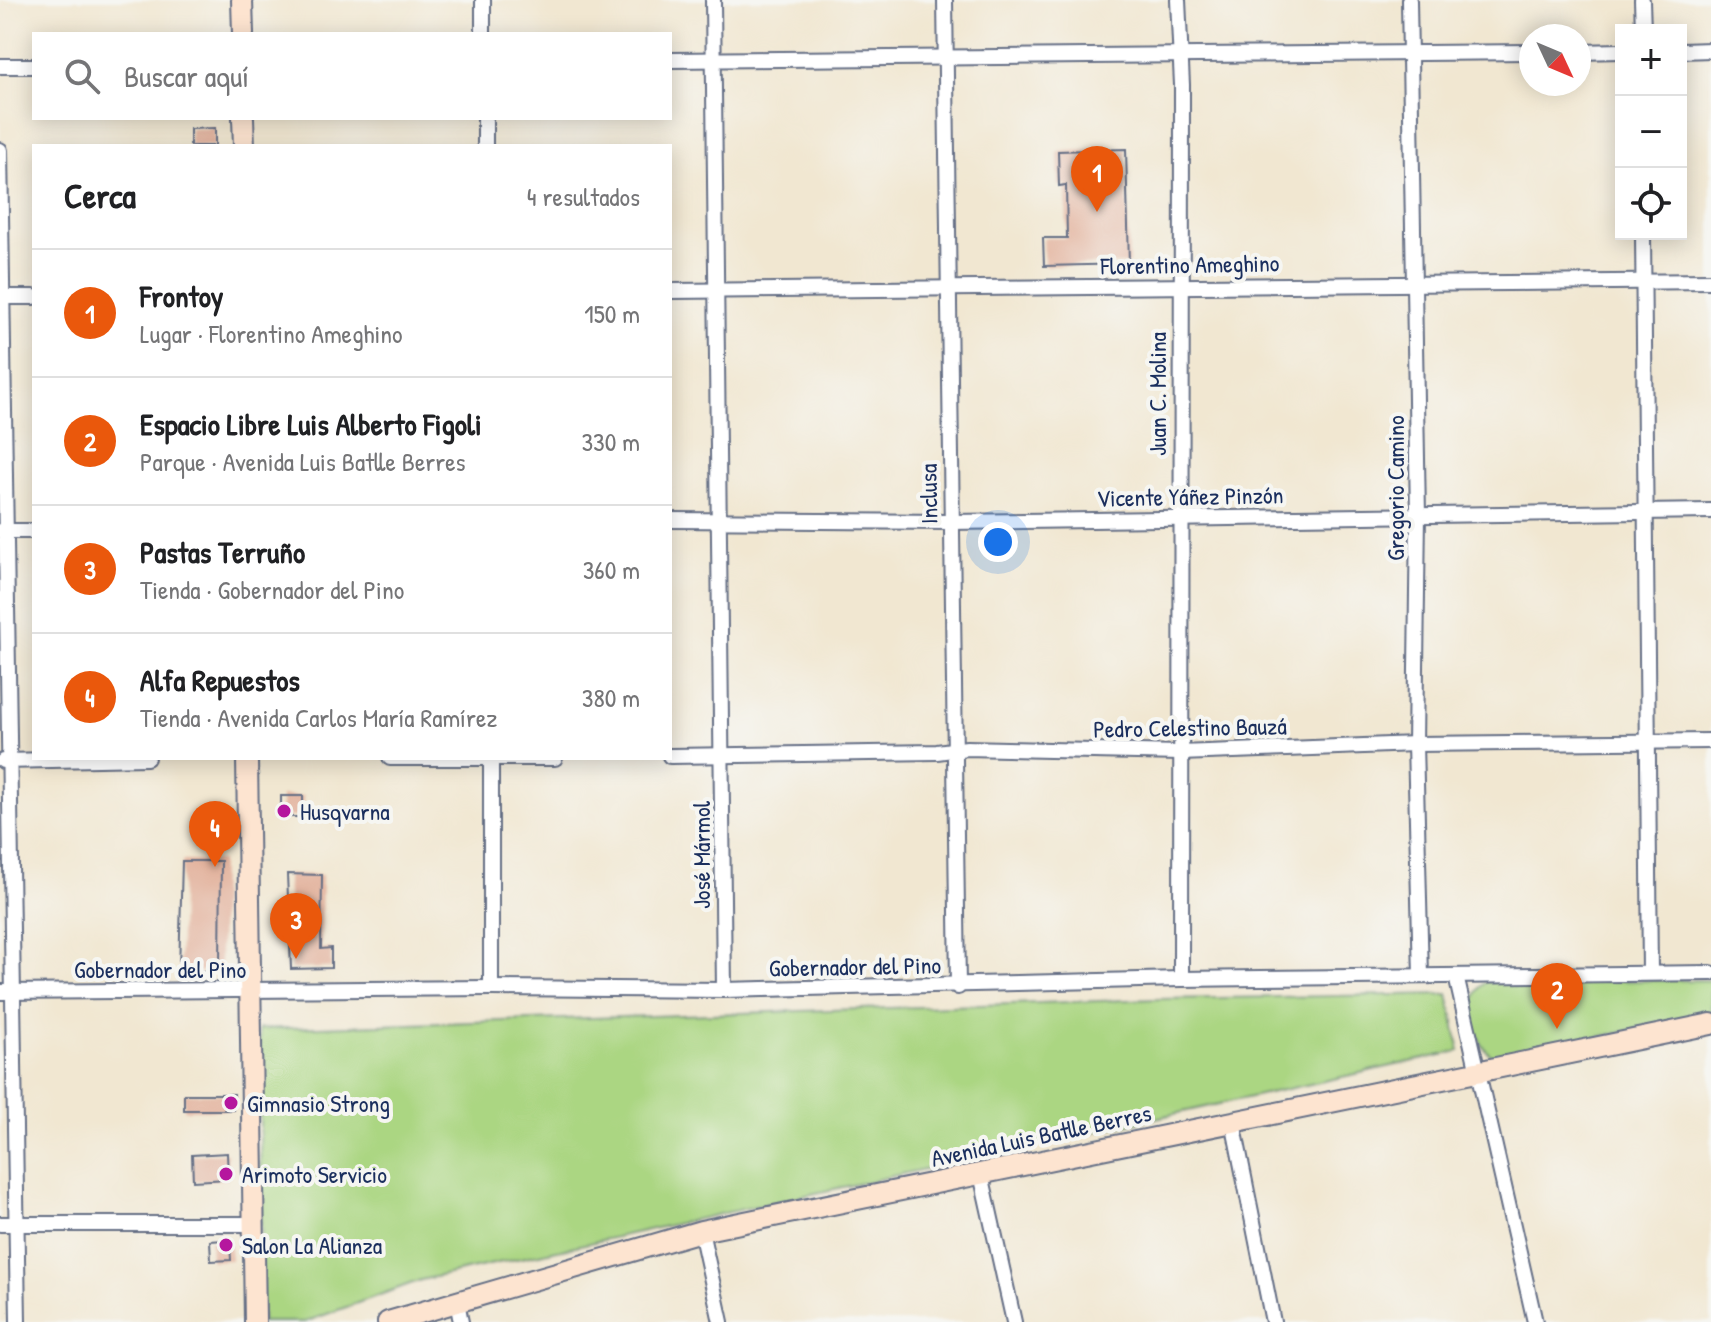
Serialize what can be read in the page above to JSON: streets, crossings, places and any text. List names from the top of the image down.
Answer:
{
  "streets": {
    "main road": ["Avenida Luis Batlle Berres"],
    "street": [
      "Florentino Ameghino",
      "Juan C. Molina",
      "Gregorio Camino",
      "Inclusa",
      "Vicente Yáñez Pinzón",
      "Pedro Celestino Bauzá",
      "José Mármol",
      "Gobernador del Pino"
    ]
  },
  "crossings": [
    ["Florentino Ameghino", "Juan C. Molina"],
    ["Florentino Ameghino", "Gregorio Camino"],
    ["Florentino Ameghino", "Inclusa"],
    ["Florentino Ameghino", "José Mármol"],
    ["Juan C. Molina", "Vicente Yáñez Pinzón"],
    ["Juan C. Molina", "Pedro Celestino Bauzá"],
    ["Juan C. Molina", "Gobernador del Pino"],
    ["Gregorio Camino", "Vicente Yáñez Pinzón"],
    ["Gregorio Camino", "Pedro Celestino Bauzá"],
    ["Gregorio Camino", "Gobernador del Pino"],
    ["Inclusa", "Vicente Yáñez Pinzón"],
    ["Inclusa", "Pedro Celestino Bauzá"],
    ["Inclusa", "Gobernador del Pino"],
    ["Vicente Yáñez Pinzón", "José Mármol"],
    ["Pedro Celestino Bauzá", "José Mármol"],
    ["José Mármol", "Gobernador del Pino"]
  ],
  "places": [
    "Husqvarna",
    "Gimnasio Strong",
    "Arimoto Servicio",
    "Salon La Alianza"
  ],
  "north": "bottom right",
  "page": {
    "map_buttons": ["+", "−"],
    "search": "Buscar aquí",
    "heading": ["Cerca", "4 resultados"],
    "pins": [
      "1",
      "4",
      "3",
      "2"
    ],
    "list": [
      {
        "mark": "1",
        "name": "Frontoy",
        "note": "Lugar · Florentino Ameghino",
        "value": "150 m"
      },
      {
        "mark": "2",
        "name": "Espacio Libre Luis Alberto Figoli",
        "note": "Parque · Avenida Luis Batlle Berres",
        "value": "330 m"
      },
      {
        "mark": "3",
        "name": "Pastas Terruño",
        "note": "Tienda · Gobernador del Pino",
        "value": "360 m"
      },
      {
        "mark": "4",
        "name": "Alfa Repuestos",
        "note": "Tienda · Avenida Carlos María Ramírez",
        "value": "380 m"
      }
    ]
  }
}
